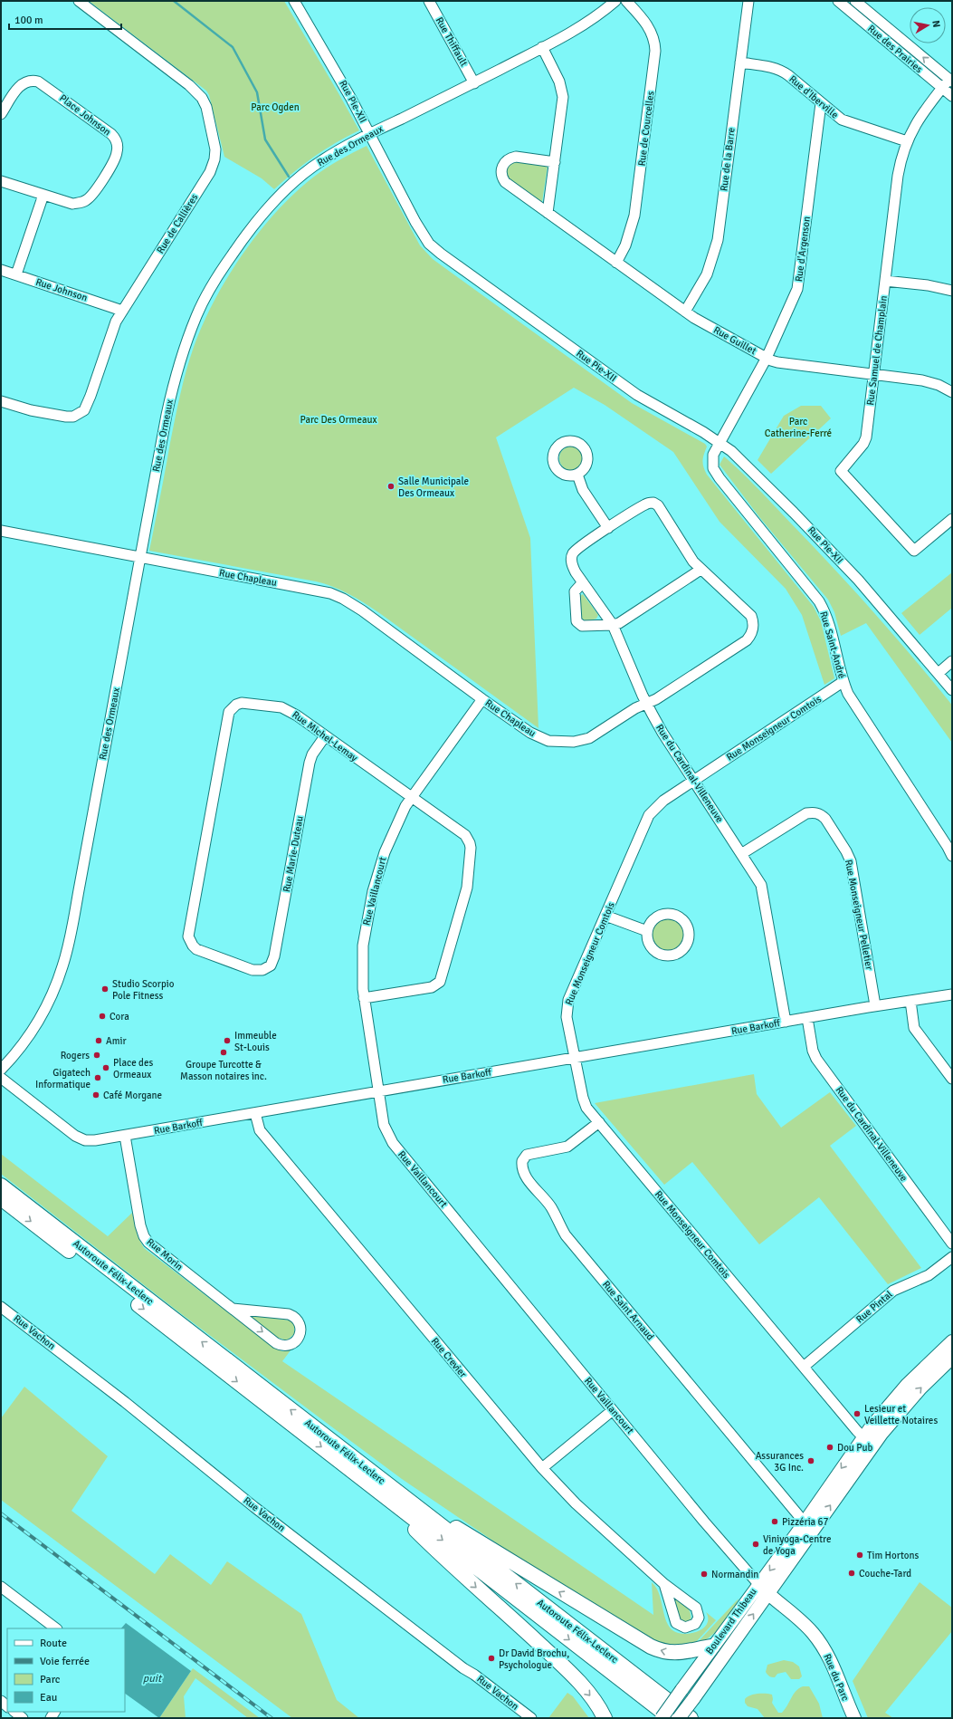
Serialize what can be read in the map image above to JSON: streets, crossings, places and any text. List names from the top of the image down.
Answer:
{
  "streets": {
    "highway": ["Autoroute Félix-Leclerc"],
    "main road": ["Boulevard Thibeau", "Rue du Parc"],
    "street": [
      "Rue Thiffault",
      "Rue des Prairies",
      "Rue d'Iberville",
      "Rue Pie-XII",
      "Place Johnson",
      "Rue de Courcelles",
      "Rue des Ormeaux",
      "Rue de la Barre",
      "Rue de Callières",
      "Rue d'Argenson",
      "Rue Johnson",
      "Rue Guillet",
      "Rue Samuel de Champlain",
      "Rue Chapleau",
      "Rue Saint-André",
      "Rue Monseigneur Comtois",
      "Rue Michel-Lemay",
      "Rue du Cardinal-Villeneuve",
      "Rue Marie-Duteau",
      "Rue Vaillancourt",
      "Rue Monseigneur Pelletier",
      "Rue Barkoff",
      "Rue Morin",
      "Rue Pintal",
      "Rue Saint Arnaud",
      "Rue Vachon",
      "Rue Crevier"
    ]
  },
  "crossings": [
    ["Rue Thiffault", "Rue des Ormeaux"],
    ["Rue des Prairies", "Rue Samuel de Champlain"],
    ["Rue d'Iberville", "Rue de la Barre"],
    ["Rue d'Iberville", "Rue d'Argenson"],
    ["Rue d'Iberville", "Rue Samuel de Champlain"],
    ["Rue Pie-XII", "Rue des Ormeaux"],
    ["Rue Pie-XII", "Rue d'Argenson"],
    ["Rue Pie-XII", "Rue Saint-André"],
    ["Rue de Courcelles", "Rue Guillet"],
    ["Rue des Ormeaux", "Rue Chapleau"],
    ["Rue de la Barre", "Rue Guillet"],
    ["Rue de Callières", "Rue Johnson"],
    ["Rue d'Argenson", "Rue Guillet"],
    ["Rue d'Argenson", "Rue Saint-André"],
    ["Rue Guillet", "Rue Samuel de Champlain"],
    ["Rue Chapleau", "Rue du Cardinal-Villeneuve"],
    ["Rue Chapleau", "Rue Vaillancourt"],
    ["Rue Saint-André", "Rue Monseigneur Comtois"],
    ["Rue Monseigneur Comtois", "Rue du Cardinal-Villeneuve"],
    ["Rue Monseigneur Comtois", "Rue Barkoff"],
    ["Rue Monseigneur Comtois", "Rue Pintal"],
    ["Rue Monseigneur Comtois", "Rue Saint Arnaud"],
    ["Rue Monseigneur Comtois", "Boulevard Thibeau"],
    ["Rue Michel-Lemay", "Rue Marie-Duteau"],
    ["Rue Michel-Lemay", "Rue Vaillancourt"],
    ["Rue du Cardinal-Villeneuve", "Rue Monseigneur Pelletier"],
    ["Rue du Cardinal-Villeneuve", "Rue Barkoff"],
    ["Rue Vaillancourt", "Rue Barkoff"],
    ["Rue Vaillancourt", "Boulevard Thibeau"],
    ["Rue Vaillancourt", "Rue du Parc"],
    ["Rue Monseigneur Pelletier", "Rue Barkoff"],
    ["Rue Barkoff", "Rue Morin"],
    ["Rue Barkoff", "Rue Crevier"],
    ["Rue Saint Arnaud", "Boulevard Thibeau"],
    ["Boulevard Thibeau", "Rue du Parc"]
  ],
  "water": ["puit"],
  "parks": ["Parc Ogden", "Parc Des Ormeaux", "Parc Catherine-Ferré"],
  "places": [
    "Salle Municipale Des Ormeaux",
    "Studio Scorpio Pole Fitness",
    "Cora",
    "Amir",
    "Immeuble St-Louis",
    "Groupe Turcotte & Masson notaires inc.",
    "Rogers",
    "Place des Ormeaux",
    "Gigatech Informatique",
    "Café Morgane",
    "Lesieur et Veillette Notaires",
    "Dou Pub",
    "Assurances 3G Inc.",
    "Pizzéria 67",
    "Viniyoga-Centre de Yoga",
    "Tim Hortons",
    "Couche-Tard",
    "Normandin",
    "Dr David Brochu, Psychologue"
  ],
  "legend": [
    "Route",
    "Voie ferrée",
    "Parc",
    "Eau"
  ],
  "scale_bar": "100 m",
  "north": "right"
}
